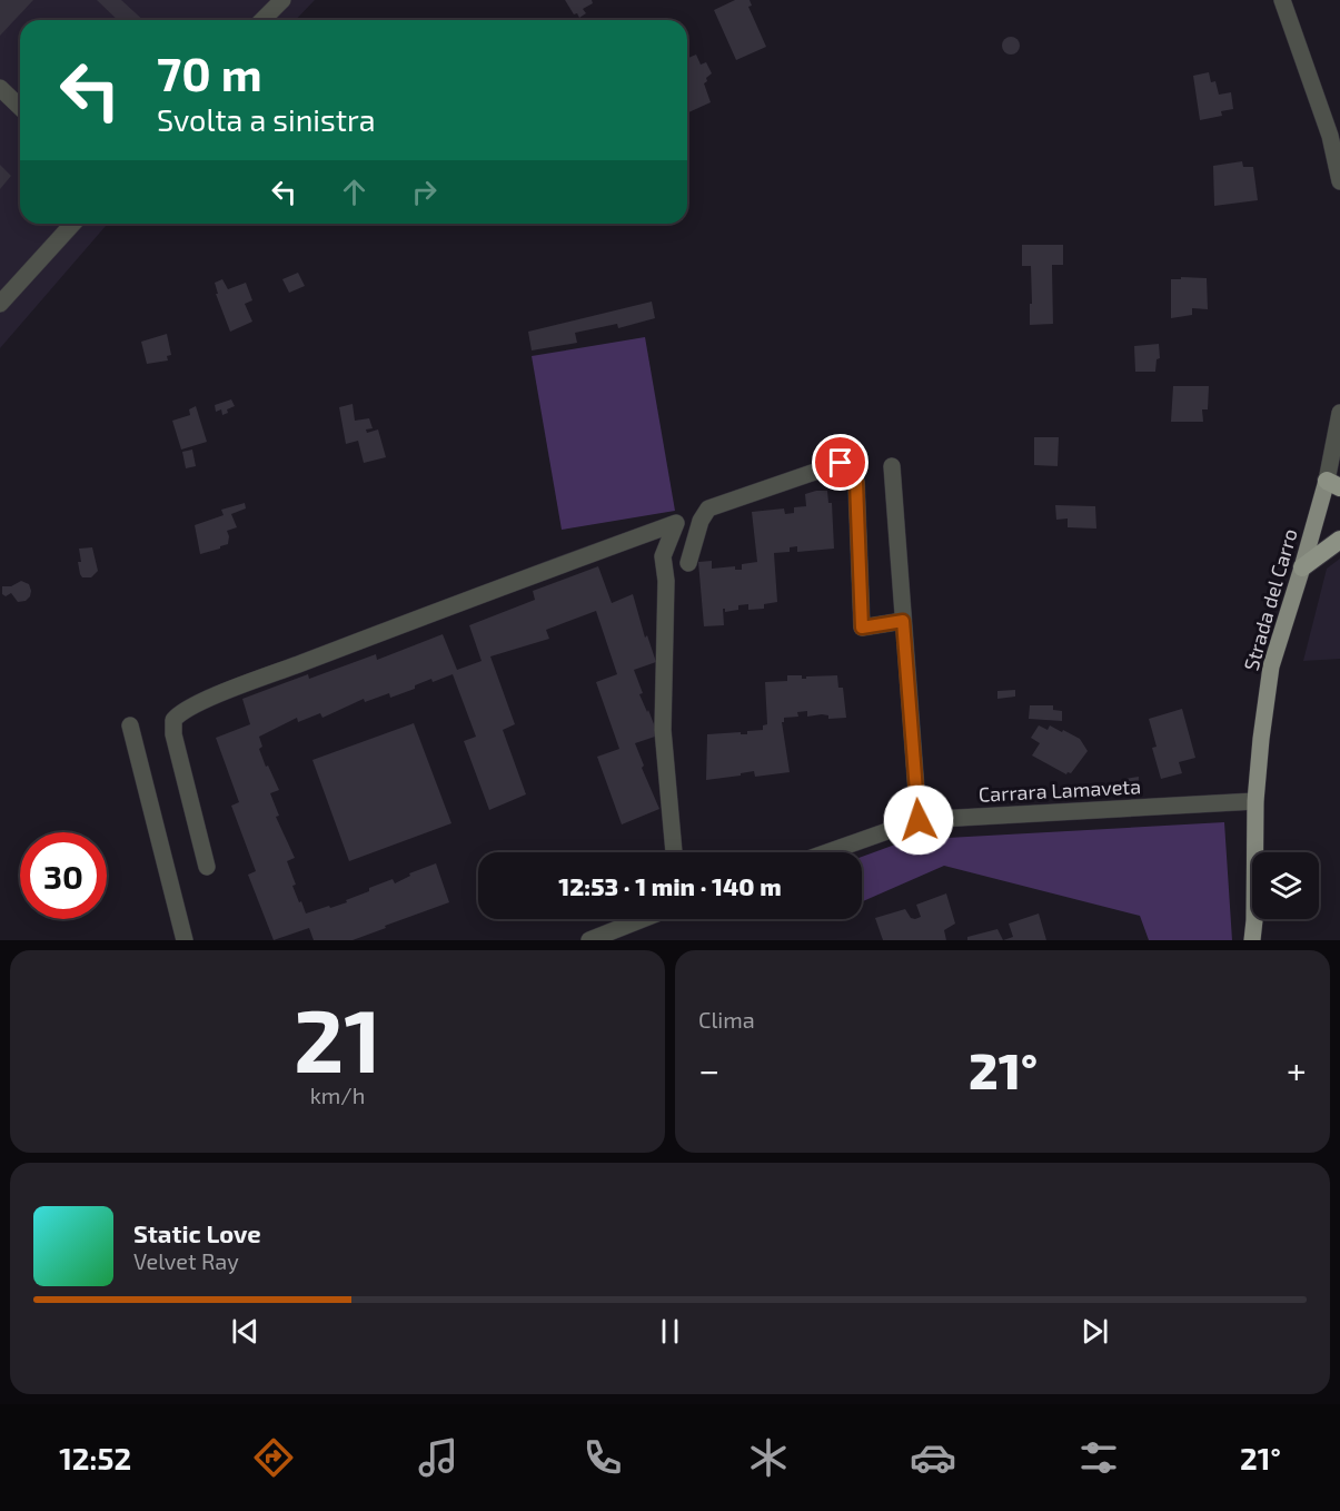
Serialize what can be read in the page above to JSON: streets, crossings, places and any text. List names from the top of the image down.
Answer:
{
  "streets": {
    "main road": ["Strada del Carro"],
    "street": ["Carrara Lamaveta"]
  },
  "crossings": [
    ["Strada del Carro", "Carrara Lamaveta"]
  ],
  "page": {
    "turn": ["70 m", "Svolta a sinistra"],
    "limit": "30",
    "trip": "12:53 · 1 min · 140 m",
    "tile": [
      ["21", "km/h"],
      "Clima"
    ],
    "heat": ["−", "21°", "+"],
    "song": ["Static Love", "Velvet Ray"],
    "tabs": ["12:52", "21°"]
  }
}
